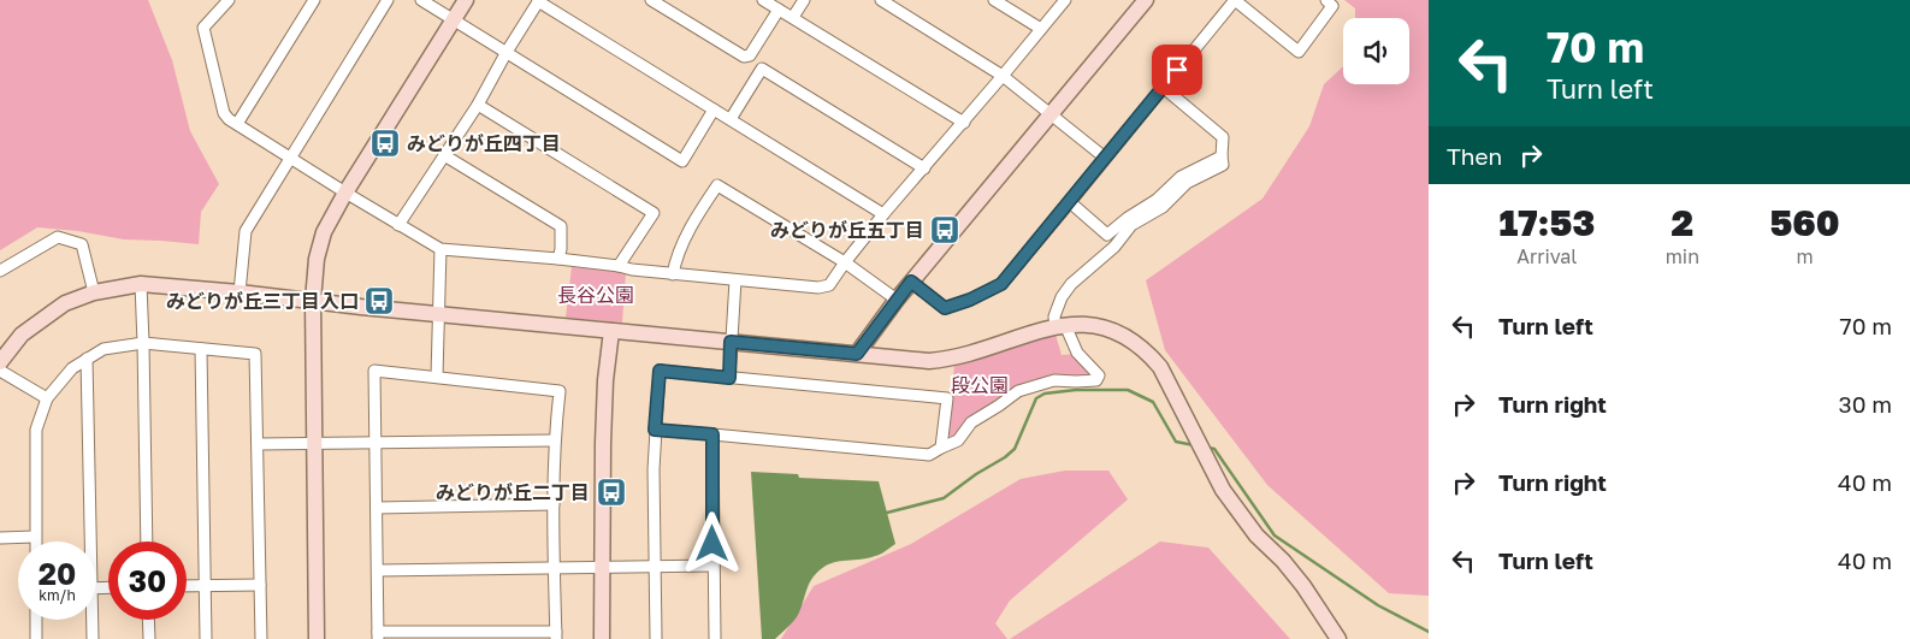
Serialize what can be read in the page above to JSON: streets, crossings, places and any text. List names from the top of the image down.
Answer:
{
  "parks": ["長谷公園", "段公園"],
  "places": {
    "bus stop": [
      "みどりが丘四丁目",
      "みどりが丘五丁目",
      "みどりが丘三丁目入口",
      "みどりが丘二丁目"
    ]
  },
  "page": {
    "turn": ["70 m", "Turn left"],
    "then": "Then",
    "eta": [
      "17:53",
      "Arrival",
      "2",
      "min",
      "560",
      "m"
    ],
    "list": [
      {
        "name": "Turn left",
        "value": "70 m"
      },
      {
        "name": "Turn right",
        "value": "30 m"
      },
      {
        "name": "Turn right",
        "value": "40 m"
      },
      {
        "name": "Turn left",
        "value": "40 m"
      }
    ],
    "speed": "20 km/h",
    "limit": "30"
  }
}
